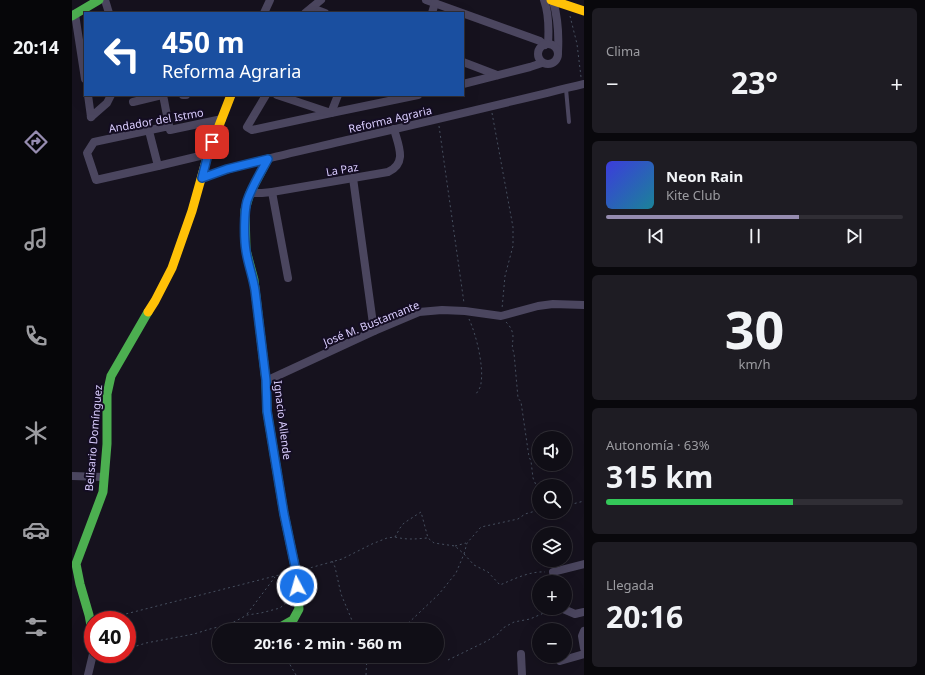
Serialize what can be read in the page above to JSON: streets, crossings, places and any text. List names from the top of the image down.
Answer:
{
  "streets": {
    "street": [
      "Reforma Agraria",
      "Andador del Istmo",
      "La Paz",
      "José M. Bustamante",
      "Ignacio Allende",
      "Belisario Domínguez"
    ]
  },
  "crossings": [
    ["Reforma Agraria", "La Paz"],
    ["Reforma Agraria", "Ignacio Allende"],
    ["Reforma Agraria", "Belisario Domínguez"],
    ["Andador del Istmo", "Belisario Domínguez"],
    ["La Paz", "Ignacio Allende"],
    ["José M. Bustamante", "Ignacio Allende"]
  ],
  "page": {
    "tabs": "20:14",
    "tile": [
      "Clima",
      ["30", "km/h"],
      ["Autonomía · 63%", "315 km"],
      ["Llegada", "20:16"]
    ],
    "turn": ["450 m", "Reforma Agraria"],
    "heat": ["−", "23°", "+"],
    "song": ["Neon Rain", "Kite Club"],
    "map_buttons": ["+", "−"],
    "limit": "40",
    "trip": "20:16 · 2 min · 560 m"
  }
}
